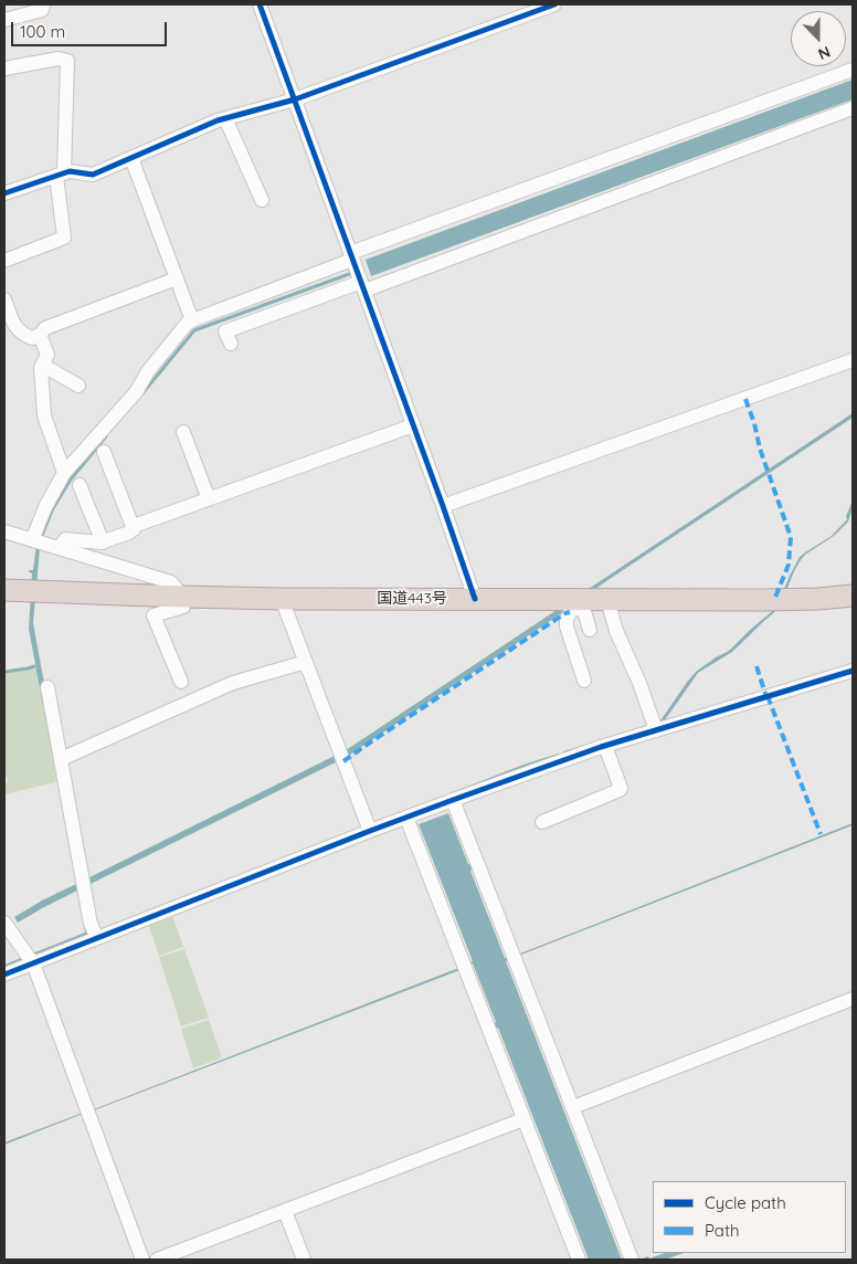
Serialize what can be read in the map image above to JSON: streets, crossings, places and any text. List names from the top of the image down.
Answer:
{
  "streets": {
    "highway": ["国道443号"]
  },
  "legend": ["Cycle path", "Path"],
  "scale_bar": "100 m",
  "north": "bottom"
}
